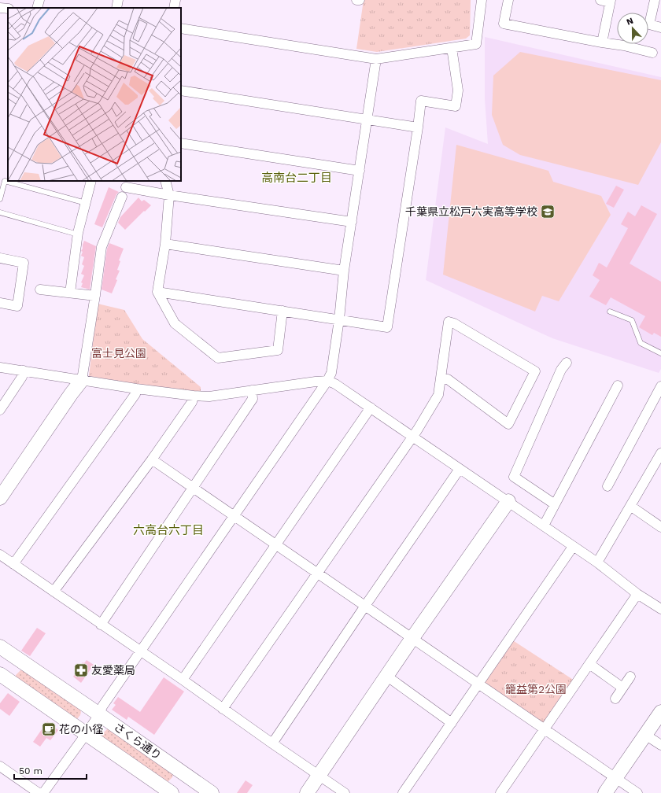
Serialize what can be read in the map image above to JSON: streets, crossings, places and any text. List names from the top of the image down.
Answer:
{
  "streets": {
    "street": ["さくら通り"]
  },
  "districts": ["高南台二丁目", "六高台六丁目"],
  "parks": ["富士見公園", "籠益第2公園"],
  "places": {
    "school or university": ["千葉県立松戸六実高等学校"],
    "pharmacy": ["友愛薬局"],
    "cafe": ["花の小径"]
  },
  "scale_bar": "50 m",
  "north": "top"
}
